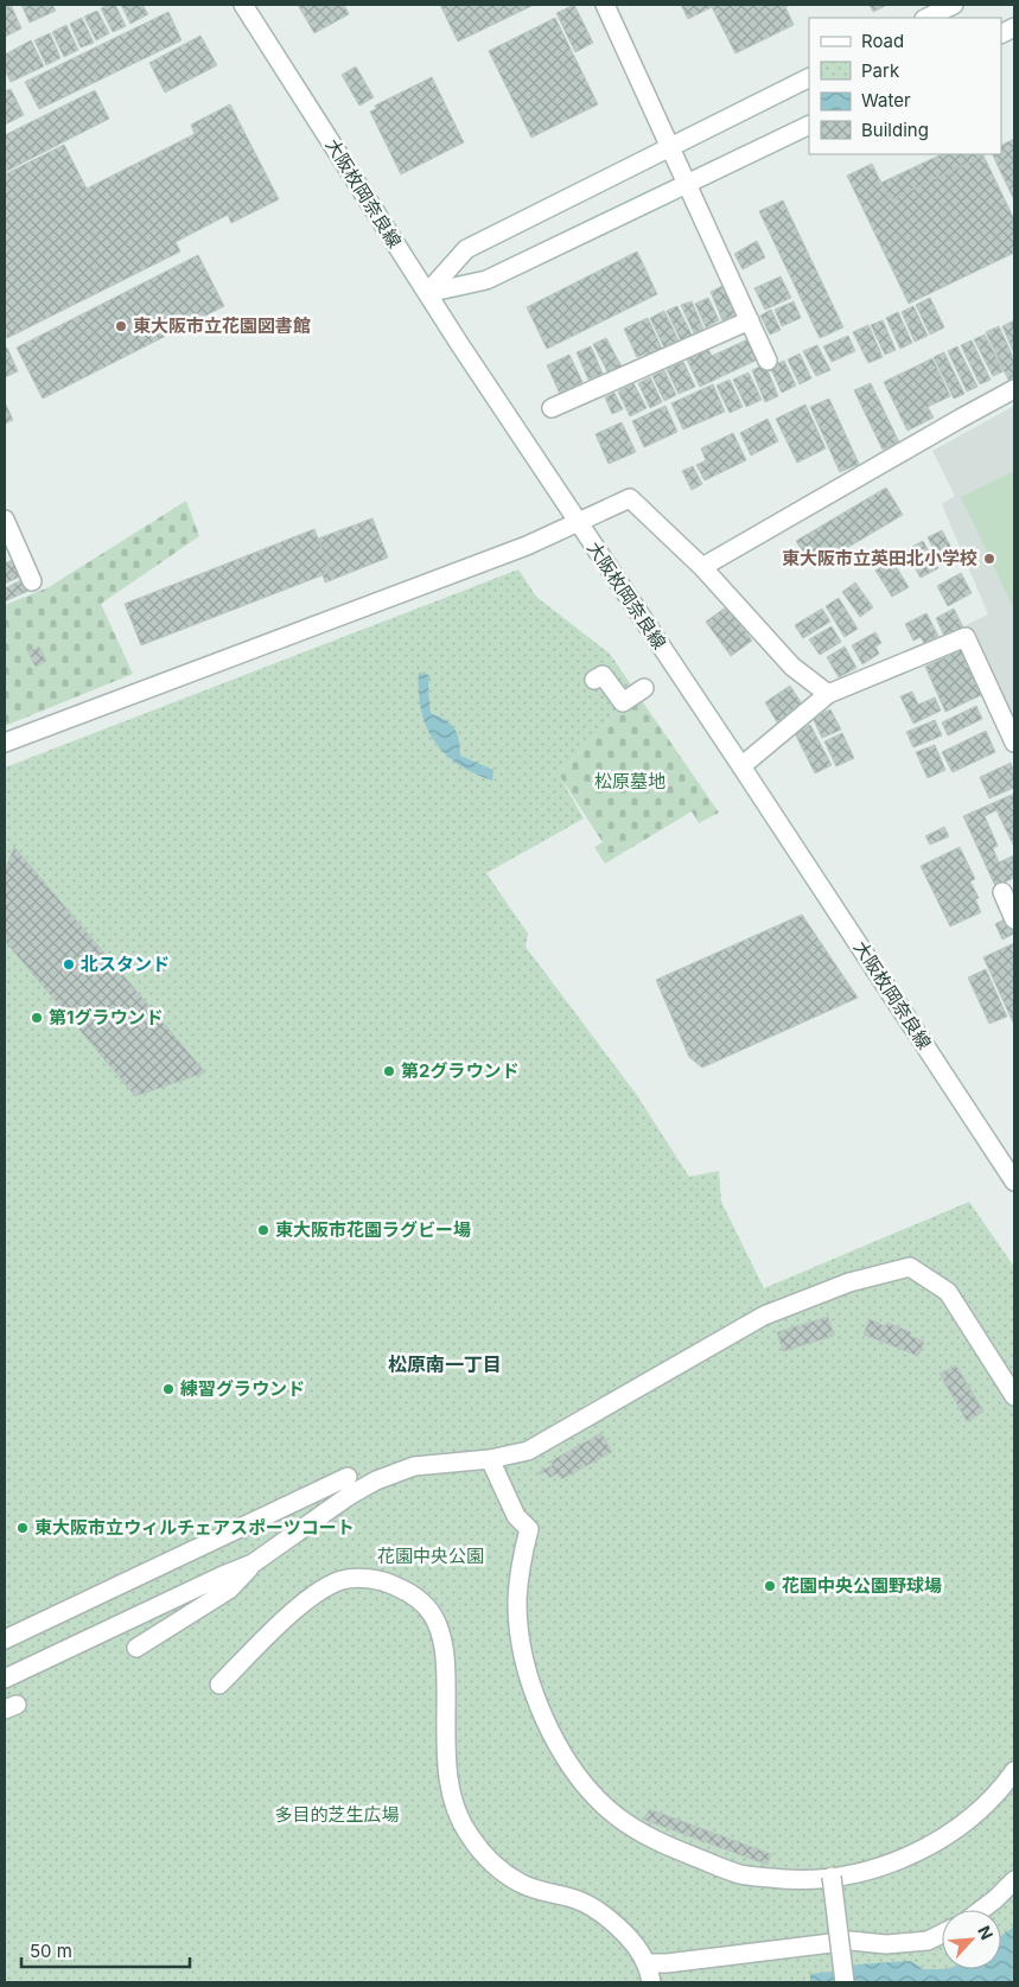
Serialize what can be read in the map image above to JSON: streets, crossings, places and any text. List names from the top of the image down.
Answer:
{
  "streets": {
    "street": ["大阪枚岡奈良線"]
  },
  "districts": ["松原南一丁目"],
  "parks": ["松原墓地", "花園中央公園", "多目的芝生広場"],
  "places": [
    "東大阪市立花園図書館",
    "東大阪市立英田北小学校",
    "北スタンド",
    "第1グラウンド",
    "第2グラウンド",
    "東大阪市花園ラグビー場",
    "練習グラウンド",
    "東大阪市立ウィルチェアスポーツコート",
    "花園中央公園野球場"
  ],
  "legend": [
    "Road",
    "Park",
    "Water",
    "Building"
  ],
  "scale_bar": "50 m",
  "north": "top right"
}
